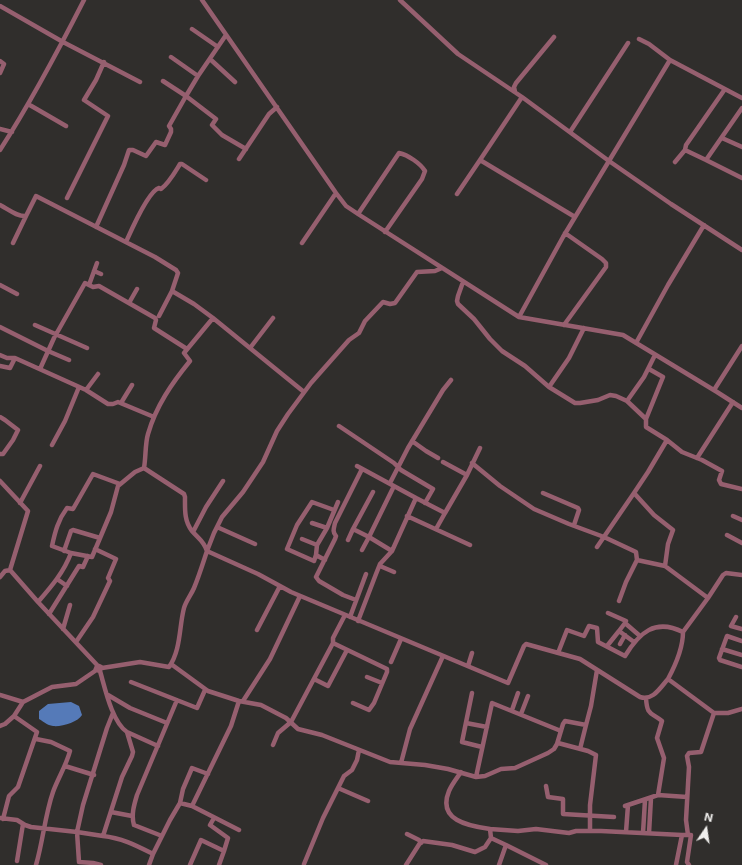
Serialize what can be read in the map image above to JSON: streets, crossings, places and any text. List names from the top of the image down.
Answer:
{
  "north": "top"
}
